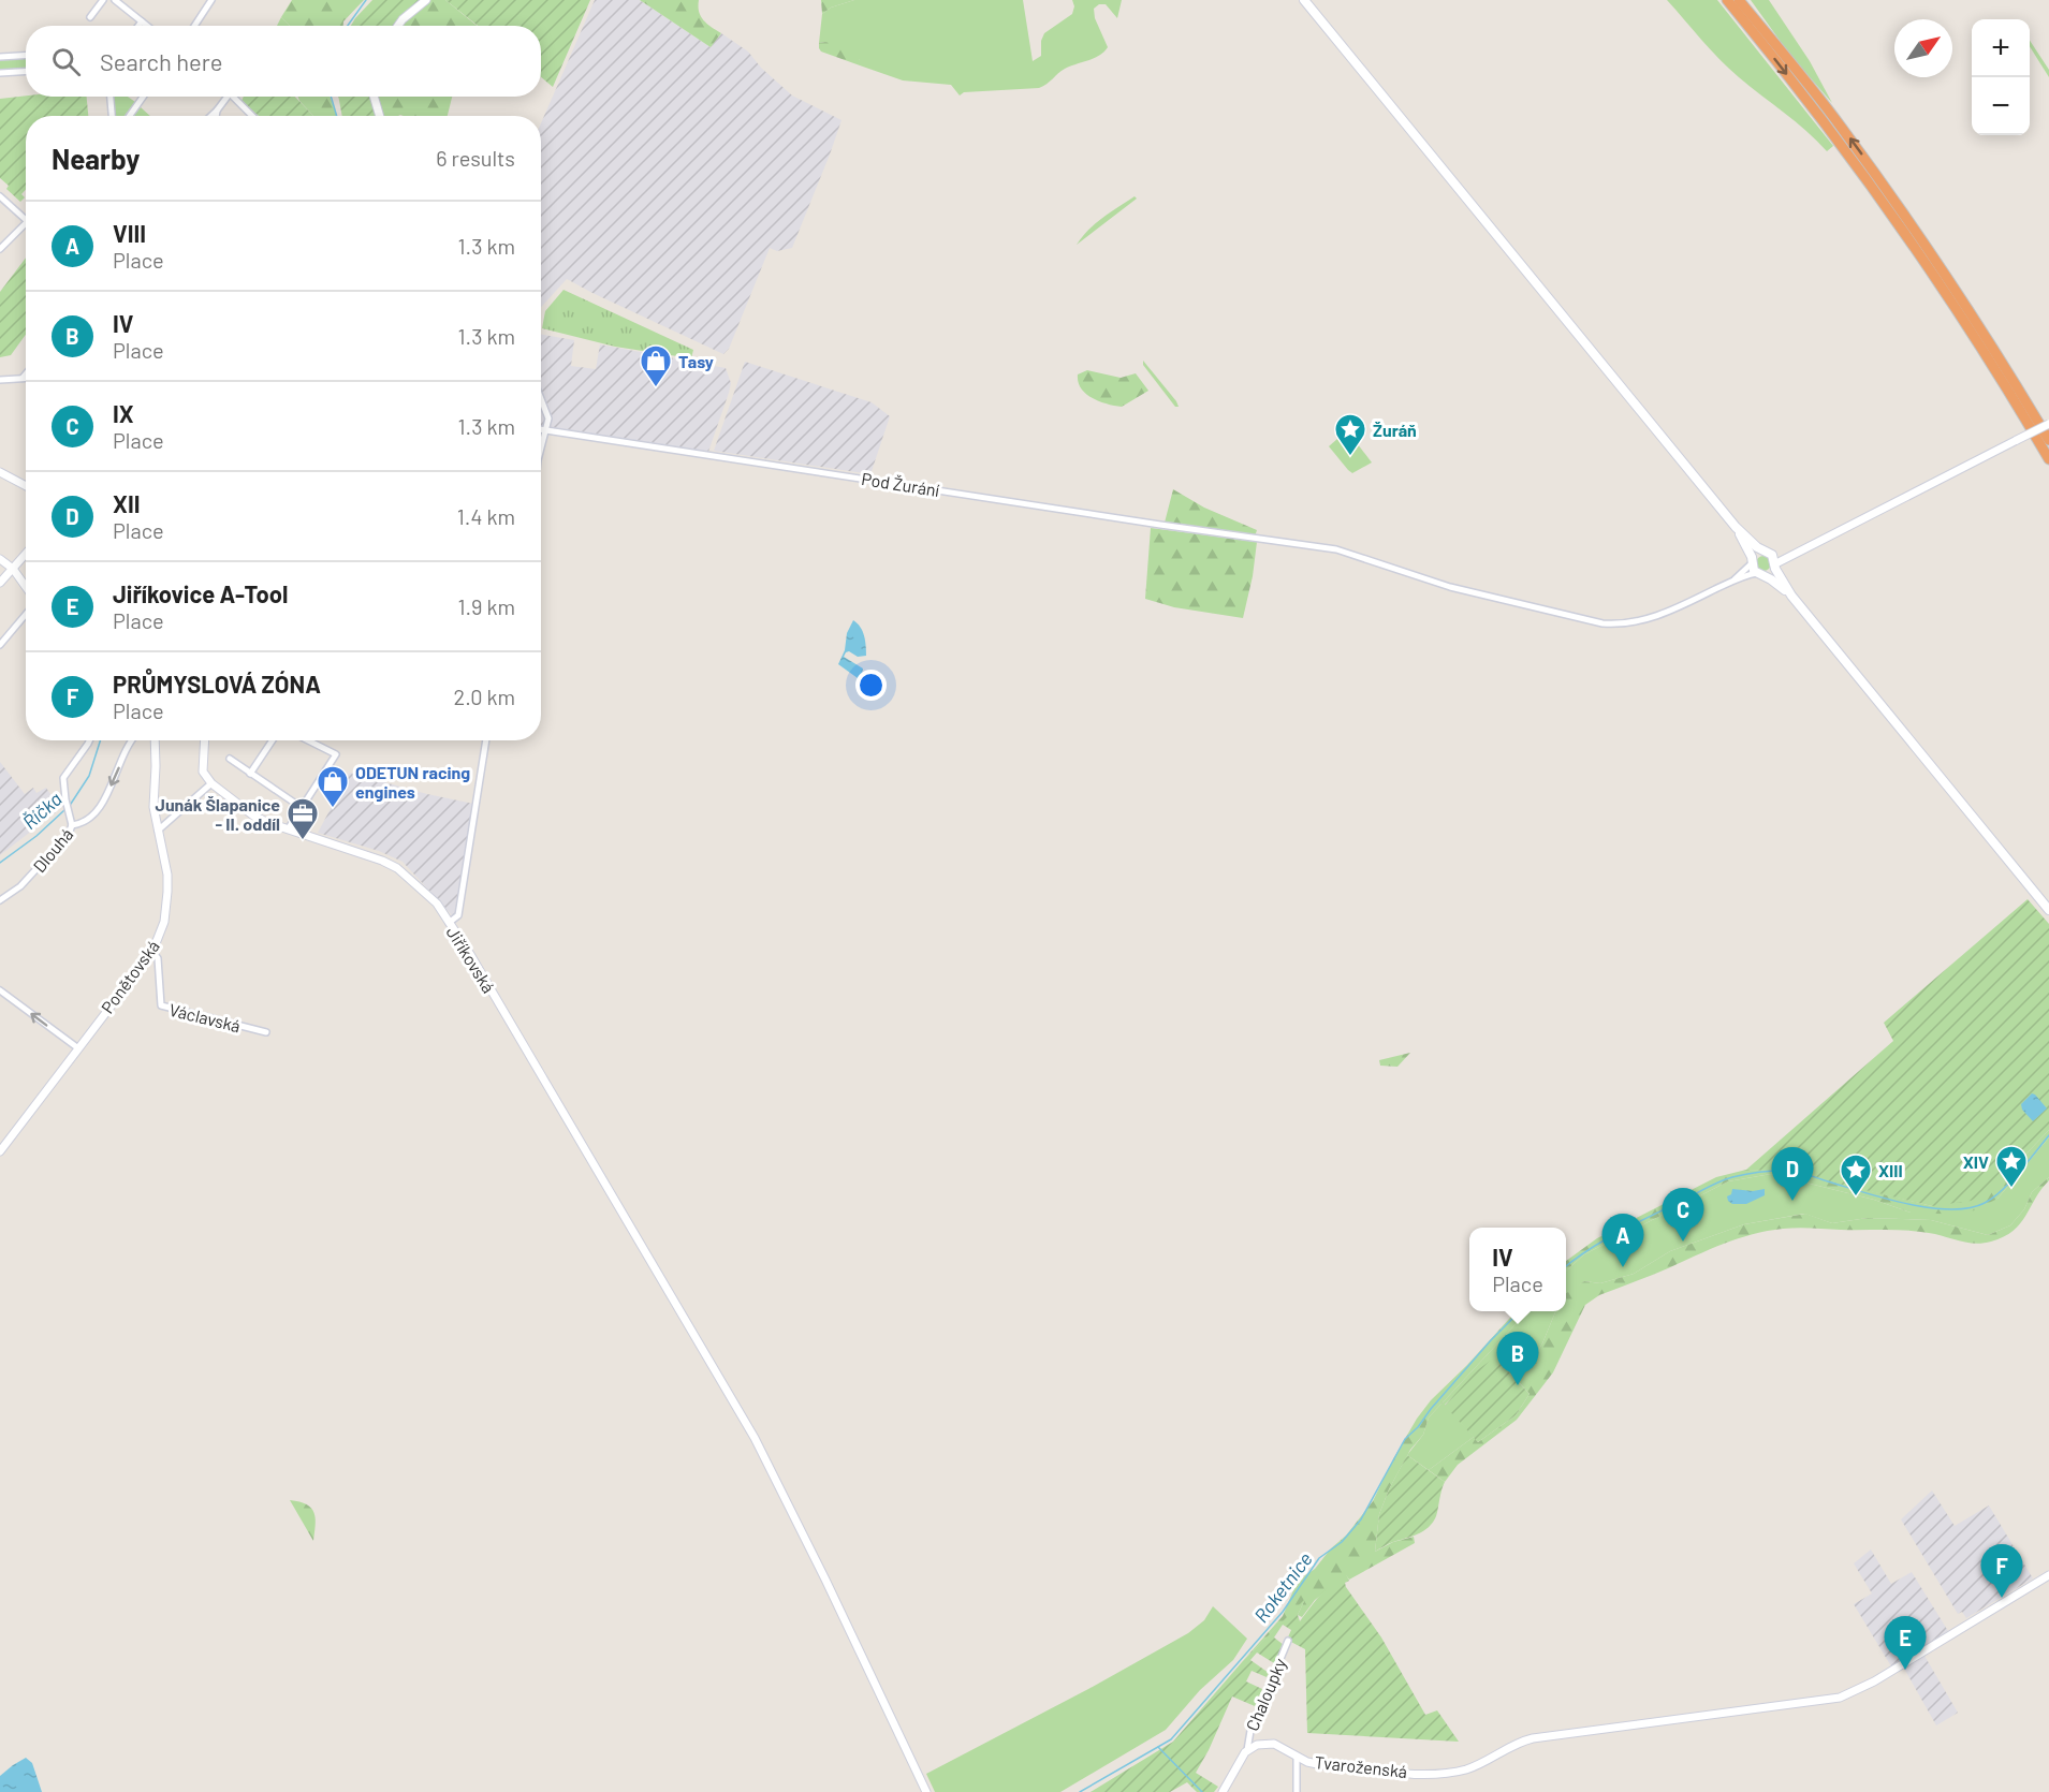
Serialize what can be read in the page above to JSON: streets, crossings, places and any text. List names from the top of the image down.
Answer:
{
  "streets": {
    "street": [
      "Pod Žurání",
      "Dlouhá",
      "Jiříkovská",
      "Ponětovská",
      "Václavská",
      "Chaloupky",
      "Tvaroženská"
    ]
  },
  "crossings": [
    ["Ponětovská", "Václavská"],
    ["Chaloupky", "Tvaroženská"]
  ],
  "one_way": ["Dlouhá"],
  "water": ["Říčka", "Roketnice"],
  "places": {
    "shop": ["Tasy", "ODETUN racing engines"],
    "place": ["Žuráň", "XIV", "XIII"],
    "office": ["Junák Šlapanice - II. oddíl"]
  },
  "north": "top right",
  "page": {
    "map_buttons": ["+", "−"],
    "search": "Search here",
    "heading": ["Nearby", "6 results"],
    "list": [
      {
        "mark": "A",
        "name": "VIII",
        "note": "Place",
        "value": "1.3 km"
      },
      {
        "mark": "B",
        "name": "IV",
        "note": "Place",
        "value": "1.3 km"
      },
      {
        "mark": "C",
        "name": "IX",
        "note": "Place",
        "value": "1.3 km"
      },
      {
        "mark": "D",
        "name": "XII",
        "note": "Place",
        "value": "1.4 km"
      },
      {
        "mark": "E",
        "name": "Jiříkovice A-Tool",
        "note": "Place",
        "value": "1.9 km"
      },
      {
        "mark": "F",
        "name": "PRŮMYSLOVÁ ZÓNA",
        "note": "Place",
        "value": "2.0 km"
      }
    ],
    "pins": [
      "D",
      "C",
      "A",
      "B",
      "F",
      "E"
    ],
    "popup": ["IV", "Place"]
  }
}
